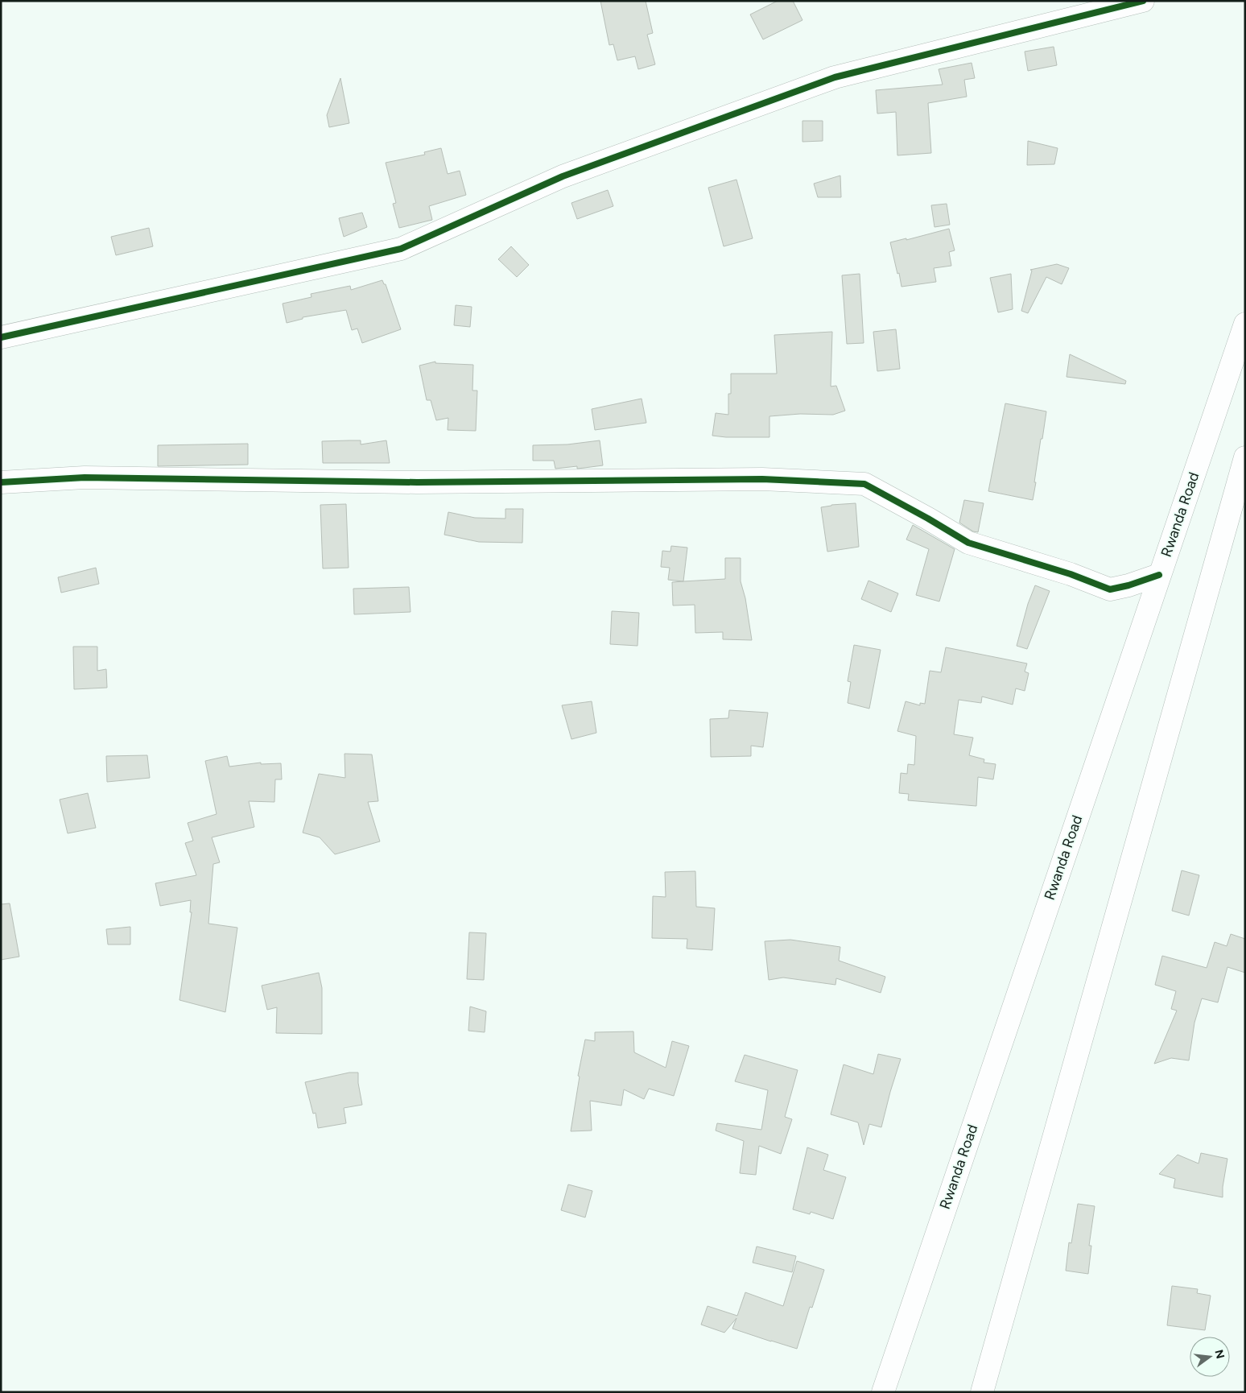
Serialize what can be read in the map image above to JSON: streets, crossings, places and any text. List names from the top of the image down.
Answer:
{
  "streets": {
    "main road": ["Rwanda Road"]
  },
  "north": "right"
}
